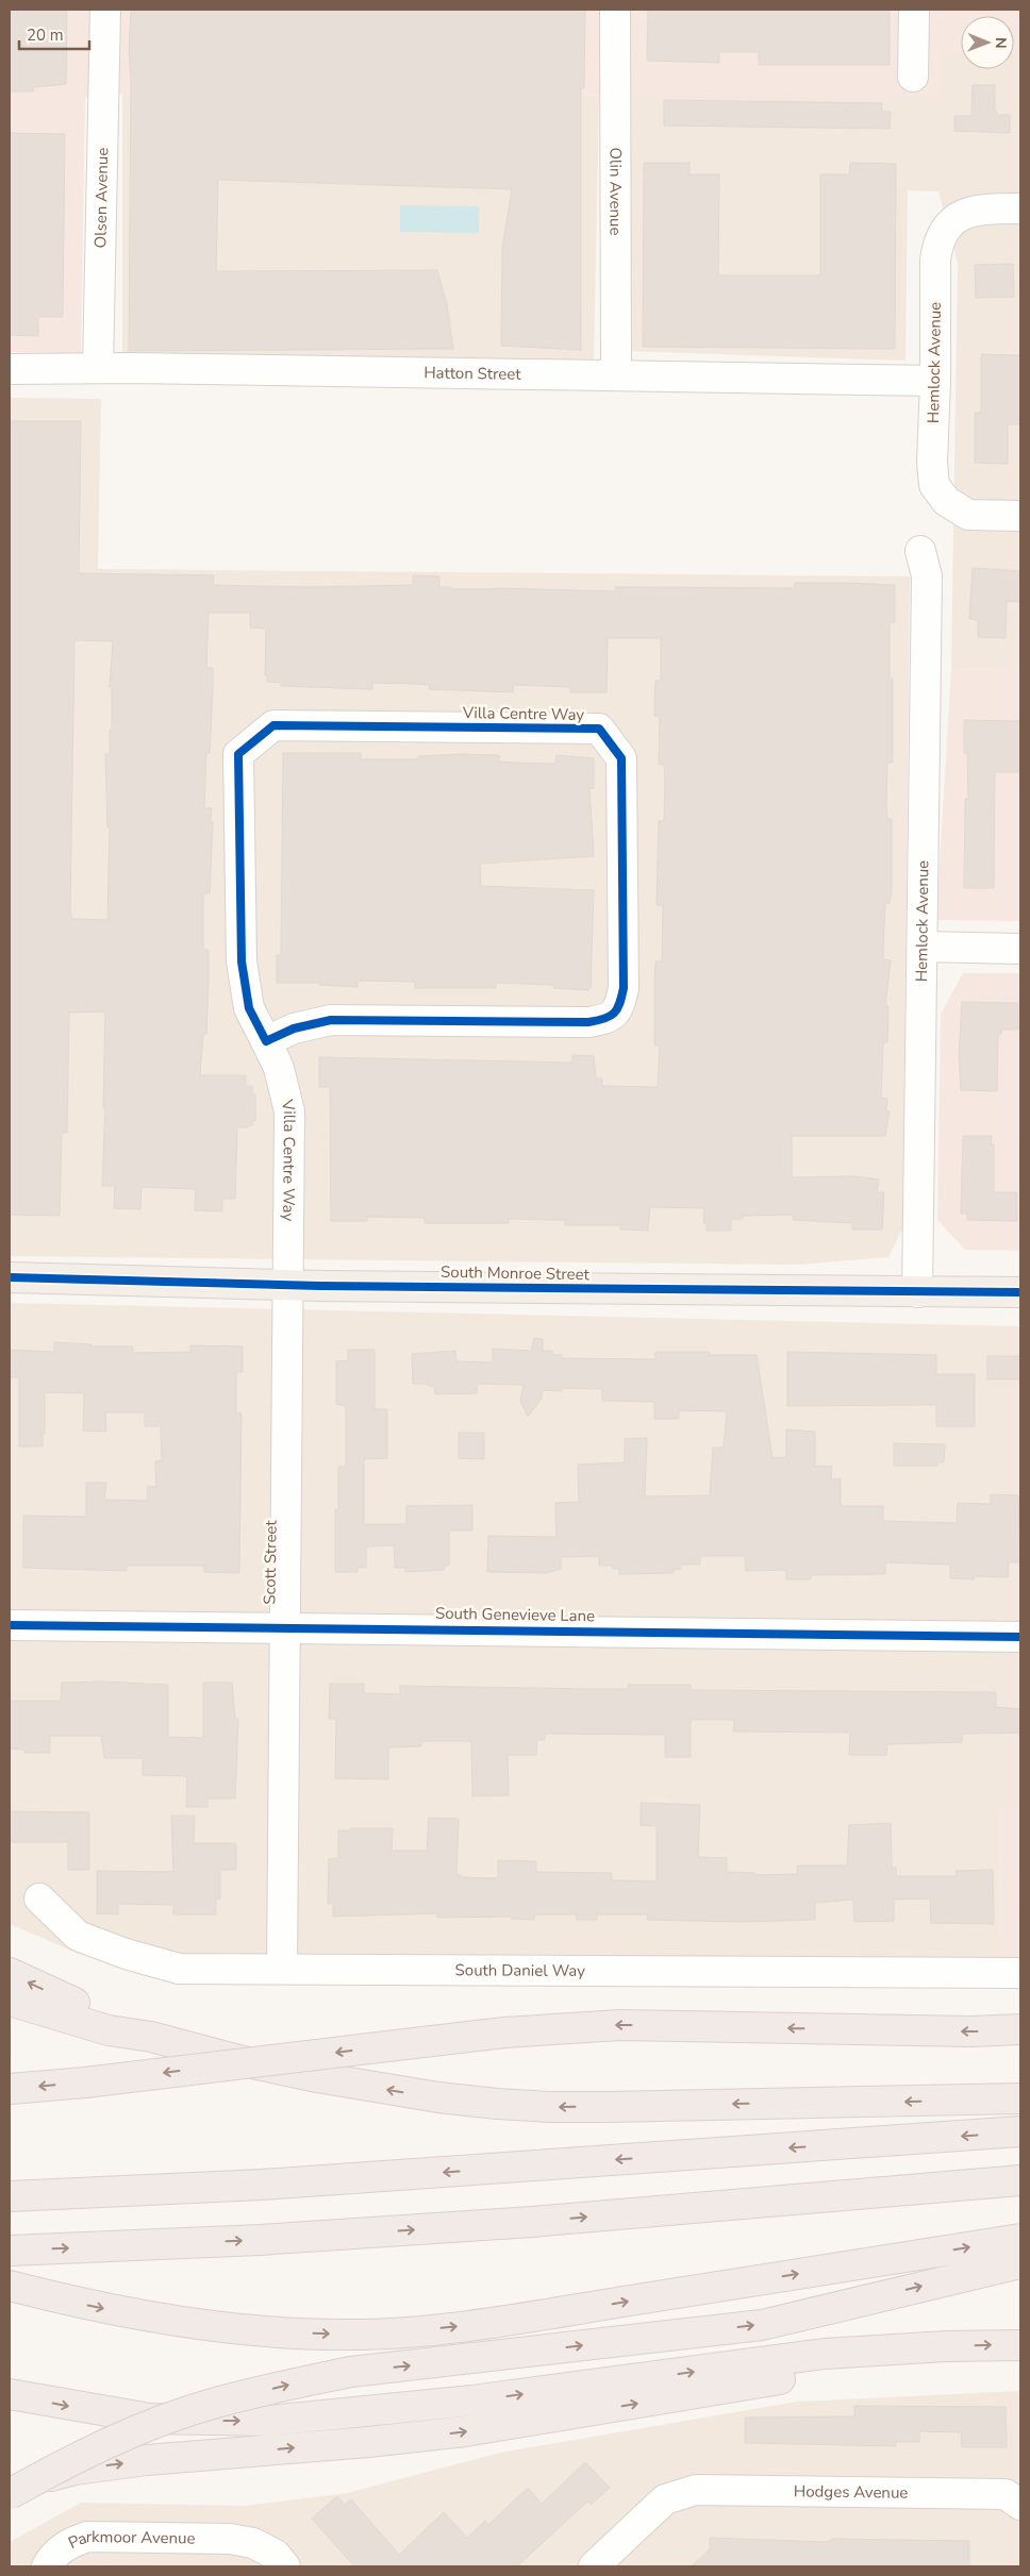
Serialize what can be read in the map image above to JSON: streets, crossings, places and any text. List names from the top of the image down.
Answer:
{
  "streets": {
    "main road": ["South Monroe Street"],
    "street": [
      "Olin Avenue",
      "Olsen Avenue",
      "Hemlock Avenue",
      "Hatton Street",
      "Villa Centre Way",
      "Scott Street",
      "South Genevieve Lane",
      "South Daniel Way",
      "Hodges Avenue",
      "Parkmoor Avenue"
    ]
  },
  "crossings": [
    ["Olin Avenue", "Hatton Street"],
    ["Olsen Avenue", "Hatton Street"],
    ["Hemlock Avenue", "Hatton Street"],
    ["Hemlock Avenue", "South Monroe Street"],
    ["Villa Centre Way", "South Monroe Street"],
    ["Villa Centre Way", "Scott Street"],
    ["South Monroe Street", "Scott Street"],
    ["Scott Street", "South Genevieve Lane"],
    ["Scott Street", "South Daniel Way"]
  ],
  "scale_bar": "20 m",
  "north": "right"
}
